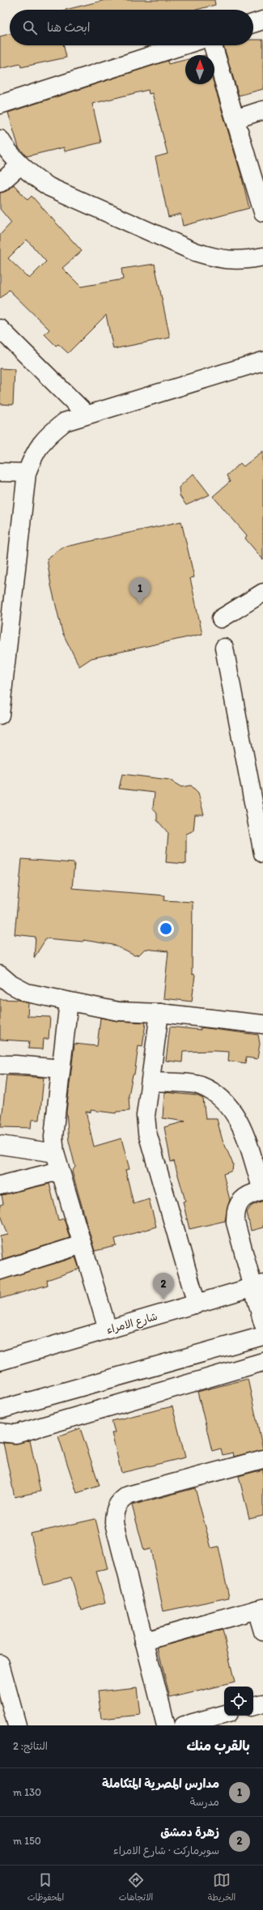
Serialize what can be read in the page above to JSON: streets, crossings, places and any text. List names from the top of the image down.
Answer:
{
  "streets": {
    "street": ["شارع الامراء"]
  },
  "north": "top",
  "page": {
    "search": "ابحث هنا",
    "pins": ["1", "2"],
    "heading": ["بالقرب منك", "النتائج: 2"],
    "list": [
      {
        "mark": "1",
        "name": "مدارس المصرية المتكاملة",
        "note": "مدرسة",
        "value": "130 m"
      },
      {
        "mark": "2",
        "name": "زهرة دمشق",
        "note": "سوبرماركت · شارع الامراء",
        "value": "150 m"
      }
    ],
    "nav": ["الخريطة", "الاتجاهات", "المحفوظات"]
  }
}
